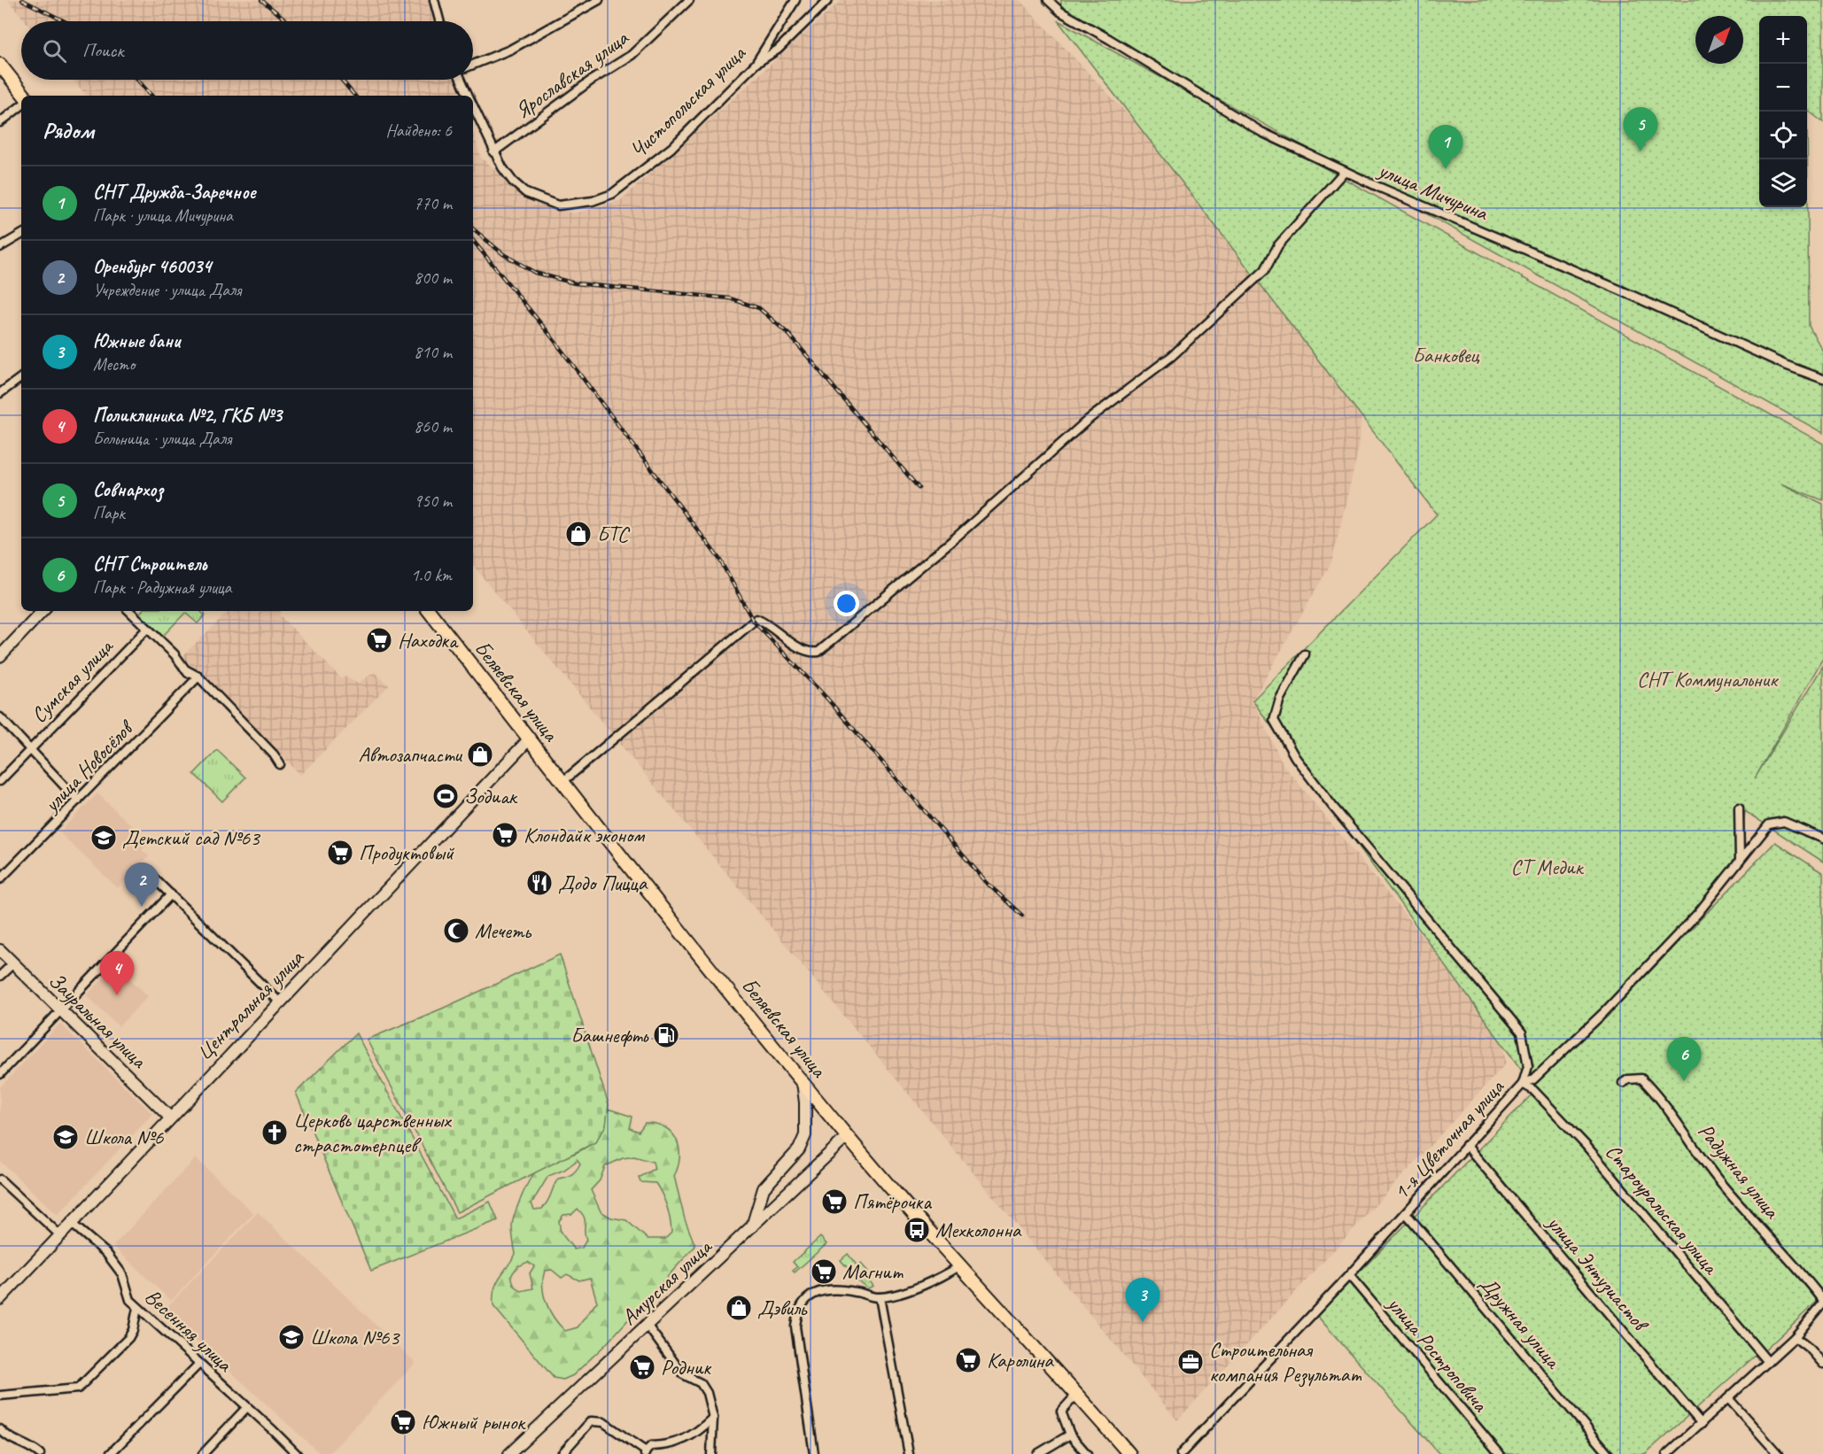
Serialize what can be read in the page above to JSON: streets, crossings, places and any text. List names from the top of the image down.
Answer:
{
  "streets": {
    "main road": ["Беляевская улица"],
    "street": [
      "Ярославская улица",
      "Чистопольская улица",
      "улица Мичурина",
      "Сумская улица",
      "улица Новосёлов",
      "Центральная улица",
      "Зауральная улица",
      "1-я Цветочная улица",
      "Радужная улица",
      "Староуральская улица",
      "улица Энтузиастов",
      "Амурская улица",
      "Дружная улица",
      "Весенняя улица",
      "улица Ростроповича"
    ]
  },
  "crossings": [
    ["Ярославская улица", "Чистопольская улица"],
    ["Беляевская улица", "Центральная улица"],
    ["Беляевская улица", "Амурская улица"],
    ["Центральная улица", "Зауральная улица"],
    ["Центральная улица", "Весенняя улица"],
    ["1-я Цветочная улица", "Староуральская улица"],
    ["1-я Цветочная улица", "улица Энтузиастов"],
    ["1-я Цветочная улица", "Дружная улица"],
    ["1-я Цветочная улица", "улица Ростроповича"]
  ],
  "parks": ["Банковец", "СНТ Коммунальник", "СТ Медик"],
  "places": {
    "shop": ["БТС", "Автозапчасти", "Дэвиль"],
    "supermarket": [
      "Находка",
      "Клондайк эконом",
      "Продуктовый",
      "Пятёрочка",
      "Магнит",
      "Каролина",
      "Родник",
      "Южный рынок"
    ],
    "sports": ["Зодиак"],
    "school or university": ["Детский сад №63", "Школа №6", "Школа №63"],
    "restaurant": ["Додо Пицца"],
    "mosque": ["Мечеть"],
    "fuel station": ["Башнефть"],
    "church": ["Церковь царственных страстотерпцев"],
    "bus stop": ["Мехколонна"],
    "office": ["Строительная компания Результат"]
  },
  "north": "top right",
  "page": {
    "map_buttons": ["+", "−"],
    "search": "Поиск",
    "heading": ["Рядом", "Найдено: 6"],
    "pins": [
      "5",
      "1",
      "2",
      "4",
      "6",
      "3"
    ],
    "list": [
      {
        "mark": "1",
        "name": "СНТ Дружба-Заречное",
        "note": "Парк · улица Мичурина",
        "value": "770 m"
      },
      {
        "mark": "2",
        "name": "Оренбург 460034",
        "note": "Учреждение · улица Даля",
        "value": "800 m"
      },
      {
        "mark": "3",
        "name": "Южные бани",
        "note": "Место",
        "value": "810 m"
      },
      {
        "mark": "4",
        "name": "Поликлиника №2, ГКБ №3",
        "note": "Больница · улица Даля",
        "value": "860 m"
      },
      {
        "mark": "5",
        "name": "Совнархоз",
        "note": "Парк",
        "value": "950 m"
      },
      {
        "mark": "6",
        "name": "СНТ Строитель",
        "note": "Парк · Радужная улица",
        "value": "1.0 km"
      }
    ]
  }
}
